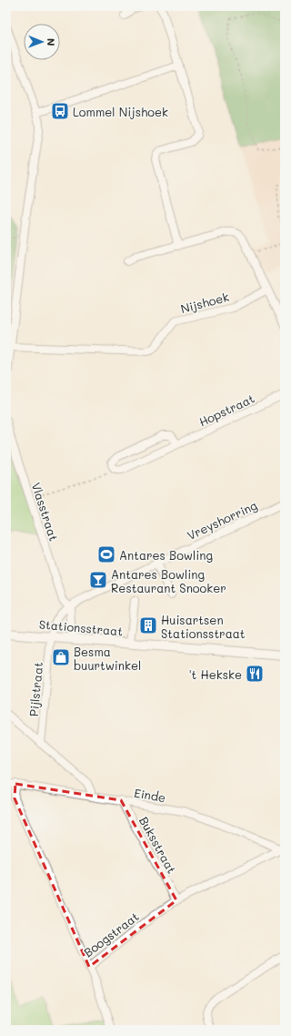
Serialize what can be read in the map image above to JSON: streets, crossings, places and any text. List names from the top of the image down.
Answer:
{
  "streets": {
    "main road": ["Stationsstraat"],
    "street": [
      "Nijshoek",
      "Hopstraat",
      "Vlasstraat",
      "Vreyshorring",
      "Pijlstraat",
      "Einde",
      "Buksstraat",
      "Boogstraat"
    ]
  },
  "crossings": [
    ["Vlasstraat", "Vreyshorring"],
    ["Vreyshorring", "Stationsstraat"],
    ["Vreyshorring", "Pijlstraat"],
    ["Stationsstraat", "Pijlstraat"],
    ["Pijlstraat", "Einde"],
    ["Einde", "Buksstraat"],
    ["Einde", "Boogstraat"],
    ["Buksstraat", "Boogstraat"]
  ],
  "places": {
    "bus stop": ["Lommel Nijshoek"],
    "sports": ["Antares Bowling"],
    "bar": ["Antares Bowling Restaurant Snooker"],
    "building": ["Huisartsen Stationsstraat"],
    "shop": ["Besma buurtwinkel"],
    "restaurant": ["'t Hekske"]
  },
  "north": "right"
}
